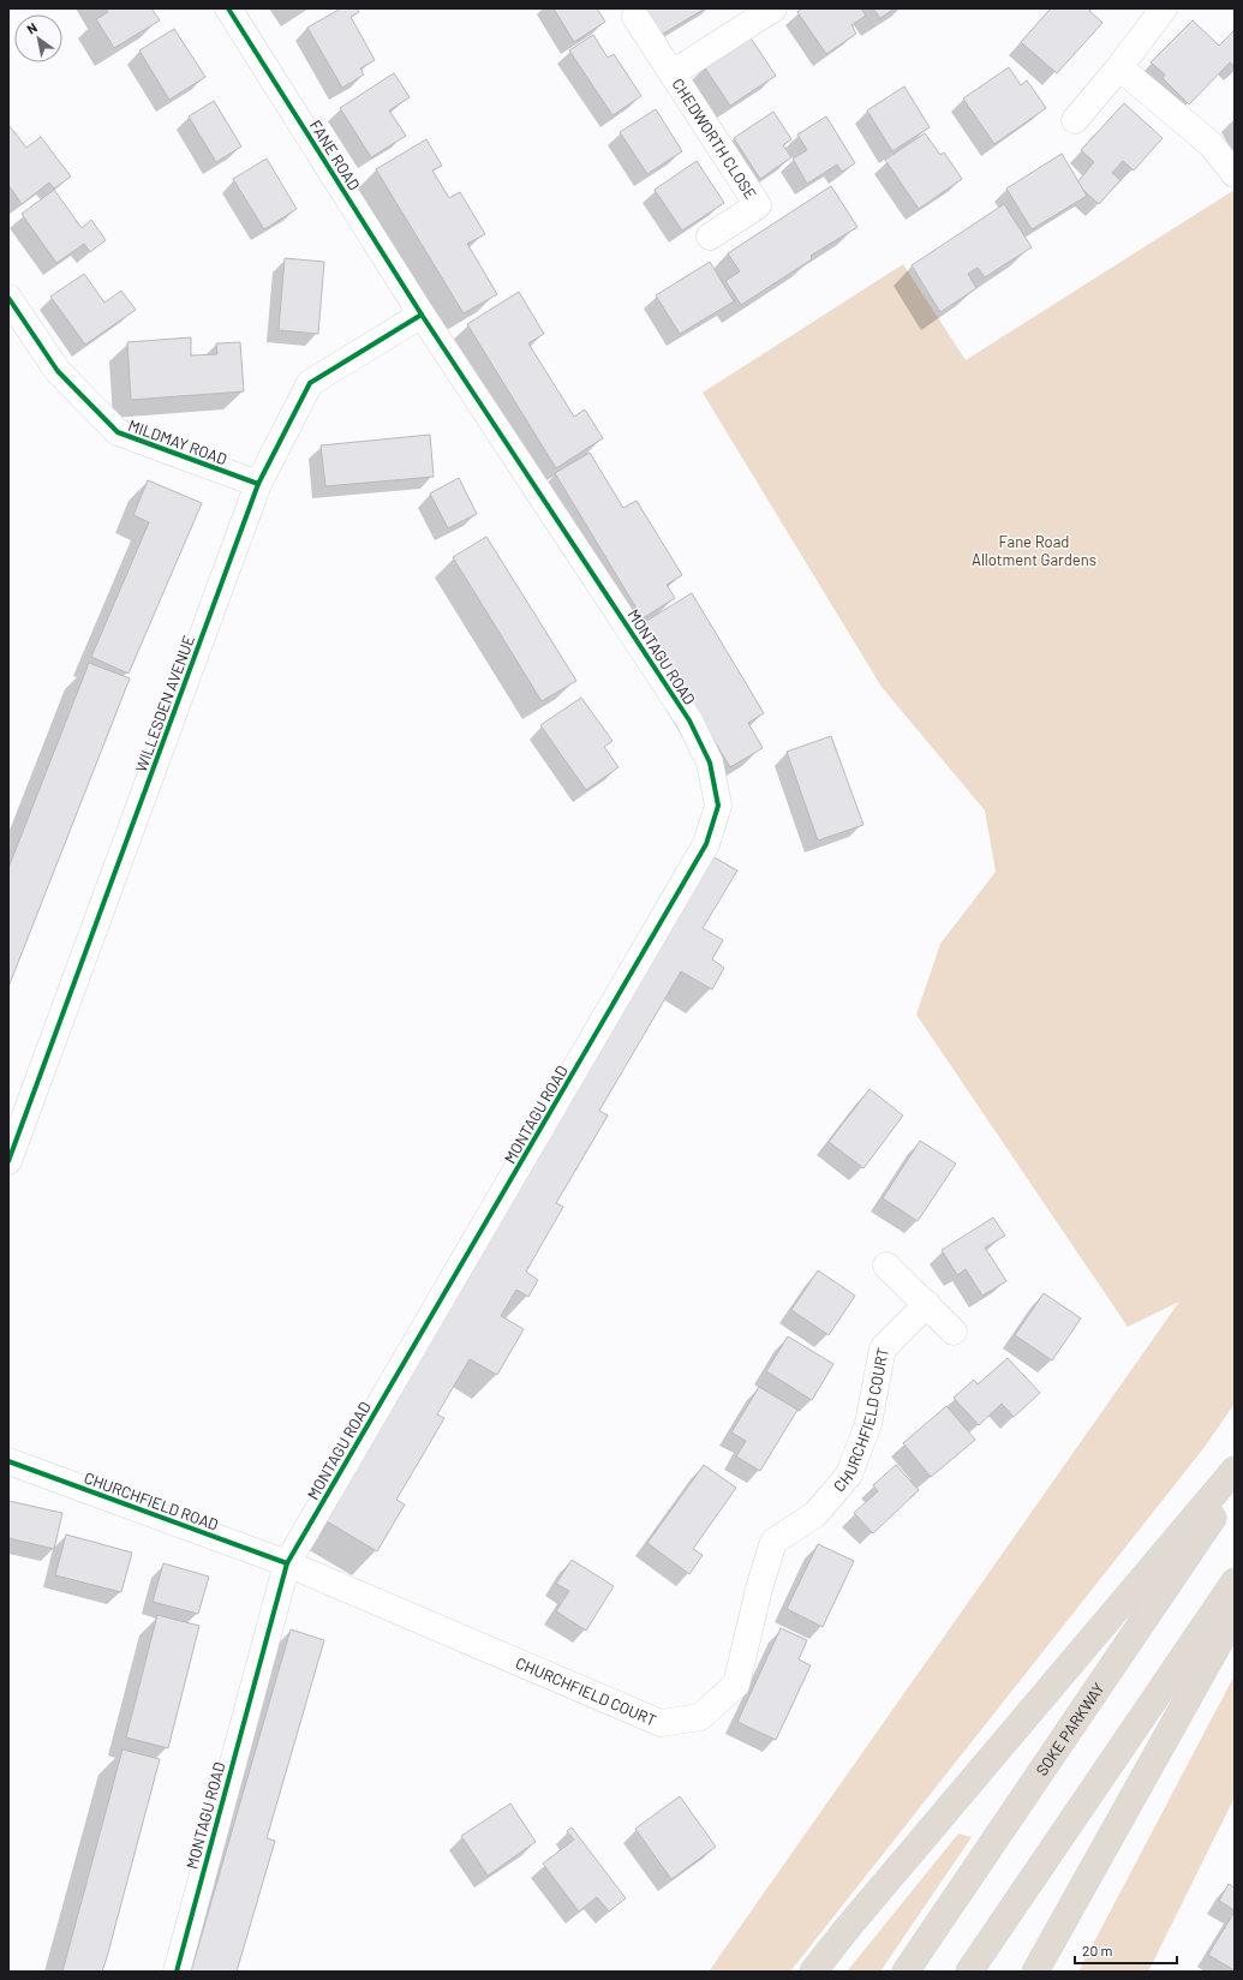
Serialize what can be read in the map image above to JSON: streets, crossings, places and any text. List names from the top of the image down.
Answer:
{
  "streets": {
    "highway": ["SOKE PARKWAY"],
    "street": [
      "CHEDWORTH CLOSE",
      "FANE ROAD",
      "MILDMAY ROAD",
      "MONTAGU ROAD",
      "WILLESDEN AVENUE",
      "CHURCHFIELD COURT",
      "CHURCHFIELD ROAD"
    ]
  },
  "crossings": [
    ["FANE ROAD", "MONTAGU ROAD"],
    ["FANE ROAD", "WILLESDEN AVENUE"],
    ["MILDMAY ROAD", "WILLESDEN AVENUE"],
    ["MONTAGU ROAD", "WILLESDEN AVENUE"],
    ["MONTAGU ROAD", "CHURCHFIELD COURT"],
    ["MONTAGU ROAD", "CHURCHFIELD ROAD"],
    ["CHURCHFIELD COURT", "CHURCHFIELD ROAD"]
  ],
  "parks": ["Fane Road Allotment Gardens"],
  "scale_bar": "20 m",
  "north": "top left"
}
